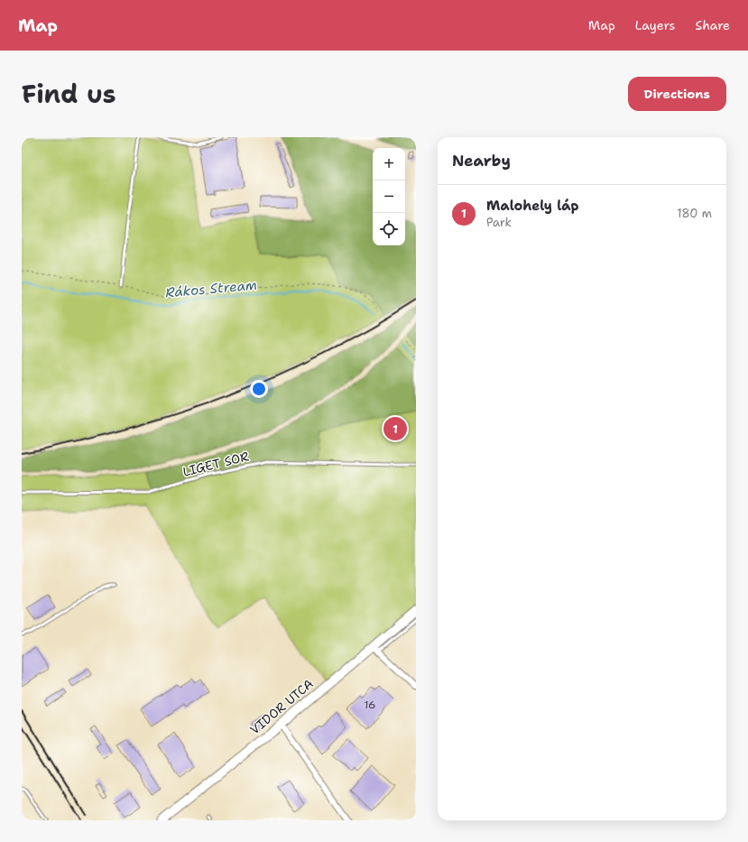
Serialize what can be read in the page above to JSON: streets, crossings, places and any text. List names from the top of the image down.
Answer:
{
  "streets": {
    "street": ["VIDOR UTCA"],
    "lane": ["LIGET SOR"]
  },
  "water": ["Rákos Stream"],
  "house_numbers": ["16"],
  "page": {
    "header": "Map",
    "nav": ["Map", "Layers", "Share"],
    "title": "Find us",
    "buttons": "Directions",
    "heading": "Nearby",
    "map_buttons": ["+", "−"],
    "list": [
      {
        "mark": "1",
        "name": "Malohely láp",
        "note": "Park",
        "value": "180 m"
      }
    ],
    "pins": "1"
  }
}
